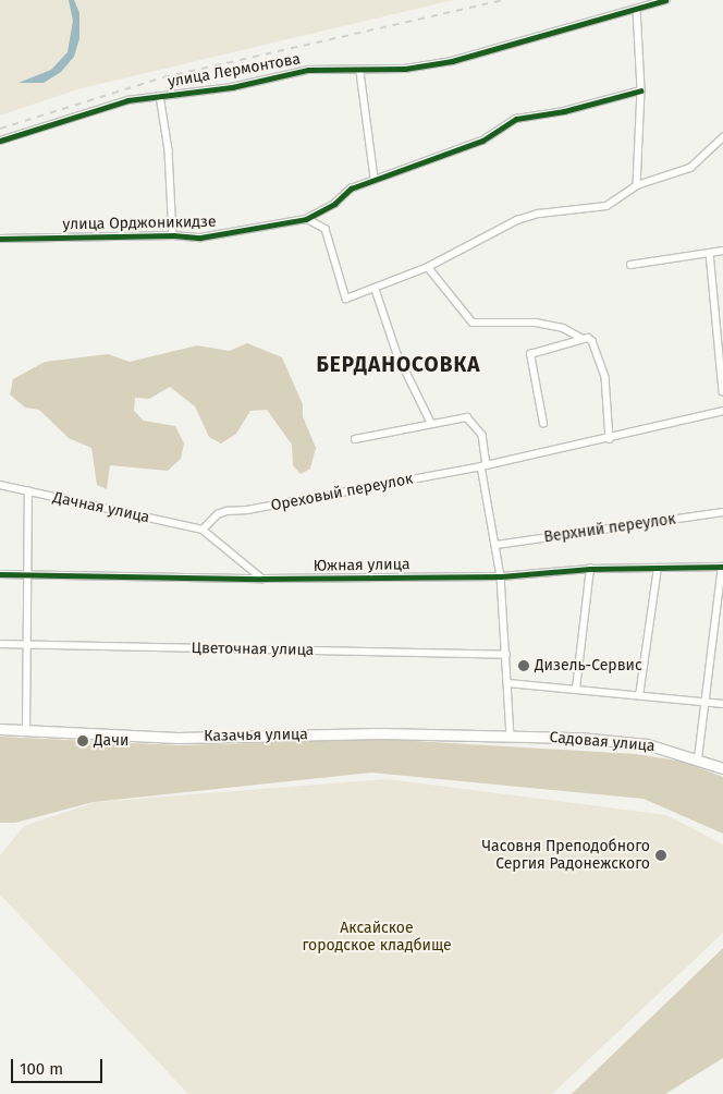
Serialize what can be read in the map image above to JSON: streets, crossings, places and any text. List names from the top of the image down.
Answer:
{
  "streets": {
    "main road": ["Казачья улица", "Садовая улица"],
    "street": [
      "улица Лермонтова",
      "улица Орджоникидзе",
      "Ореховый переулок",
      "Дачная улица",
      "Верхний переулок",
      "Южная улица",
      "Цветочная улица"
    ]
  },
  "crossings": [
    ["Ореховый переулок", "Дачная улица"],
    ["Казачья улица", "Садовая улица"]
  ],
  "districts": ["БЕРДАНОСОВКА"],
  "parks": ["Аксайское городское кладбище"],
  "places": ["Дизель-Сервис", "Дачи", "Часовня Преподобного Сергия Радонежского"],
  "scale_bar": "100 m"
}
